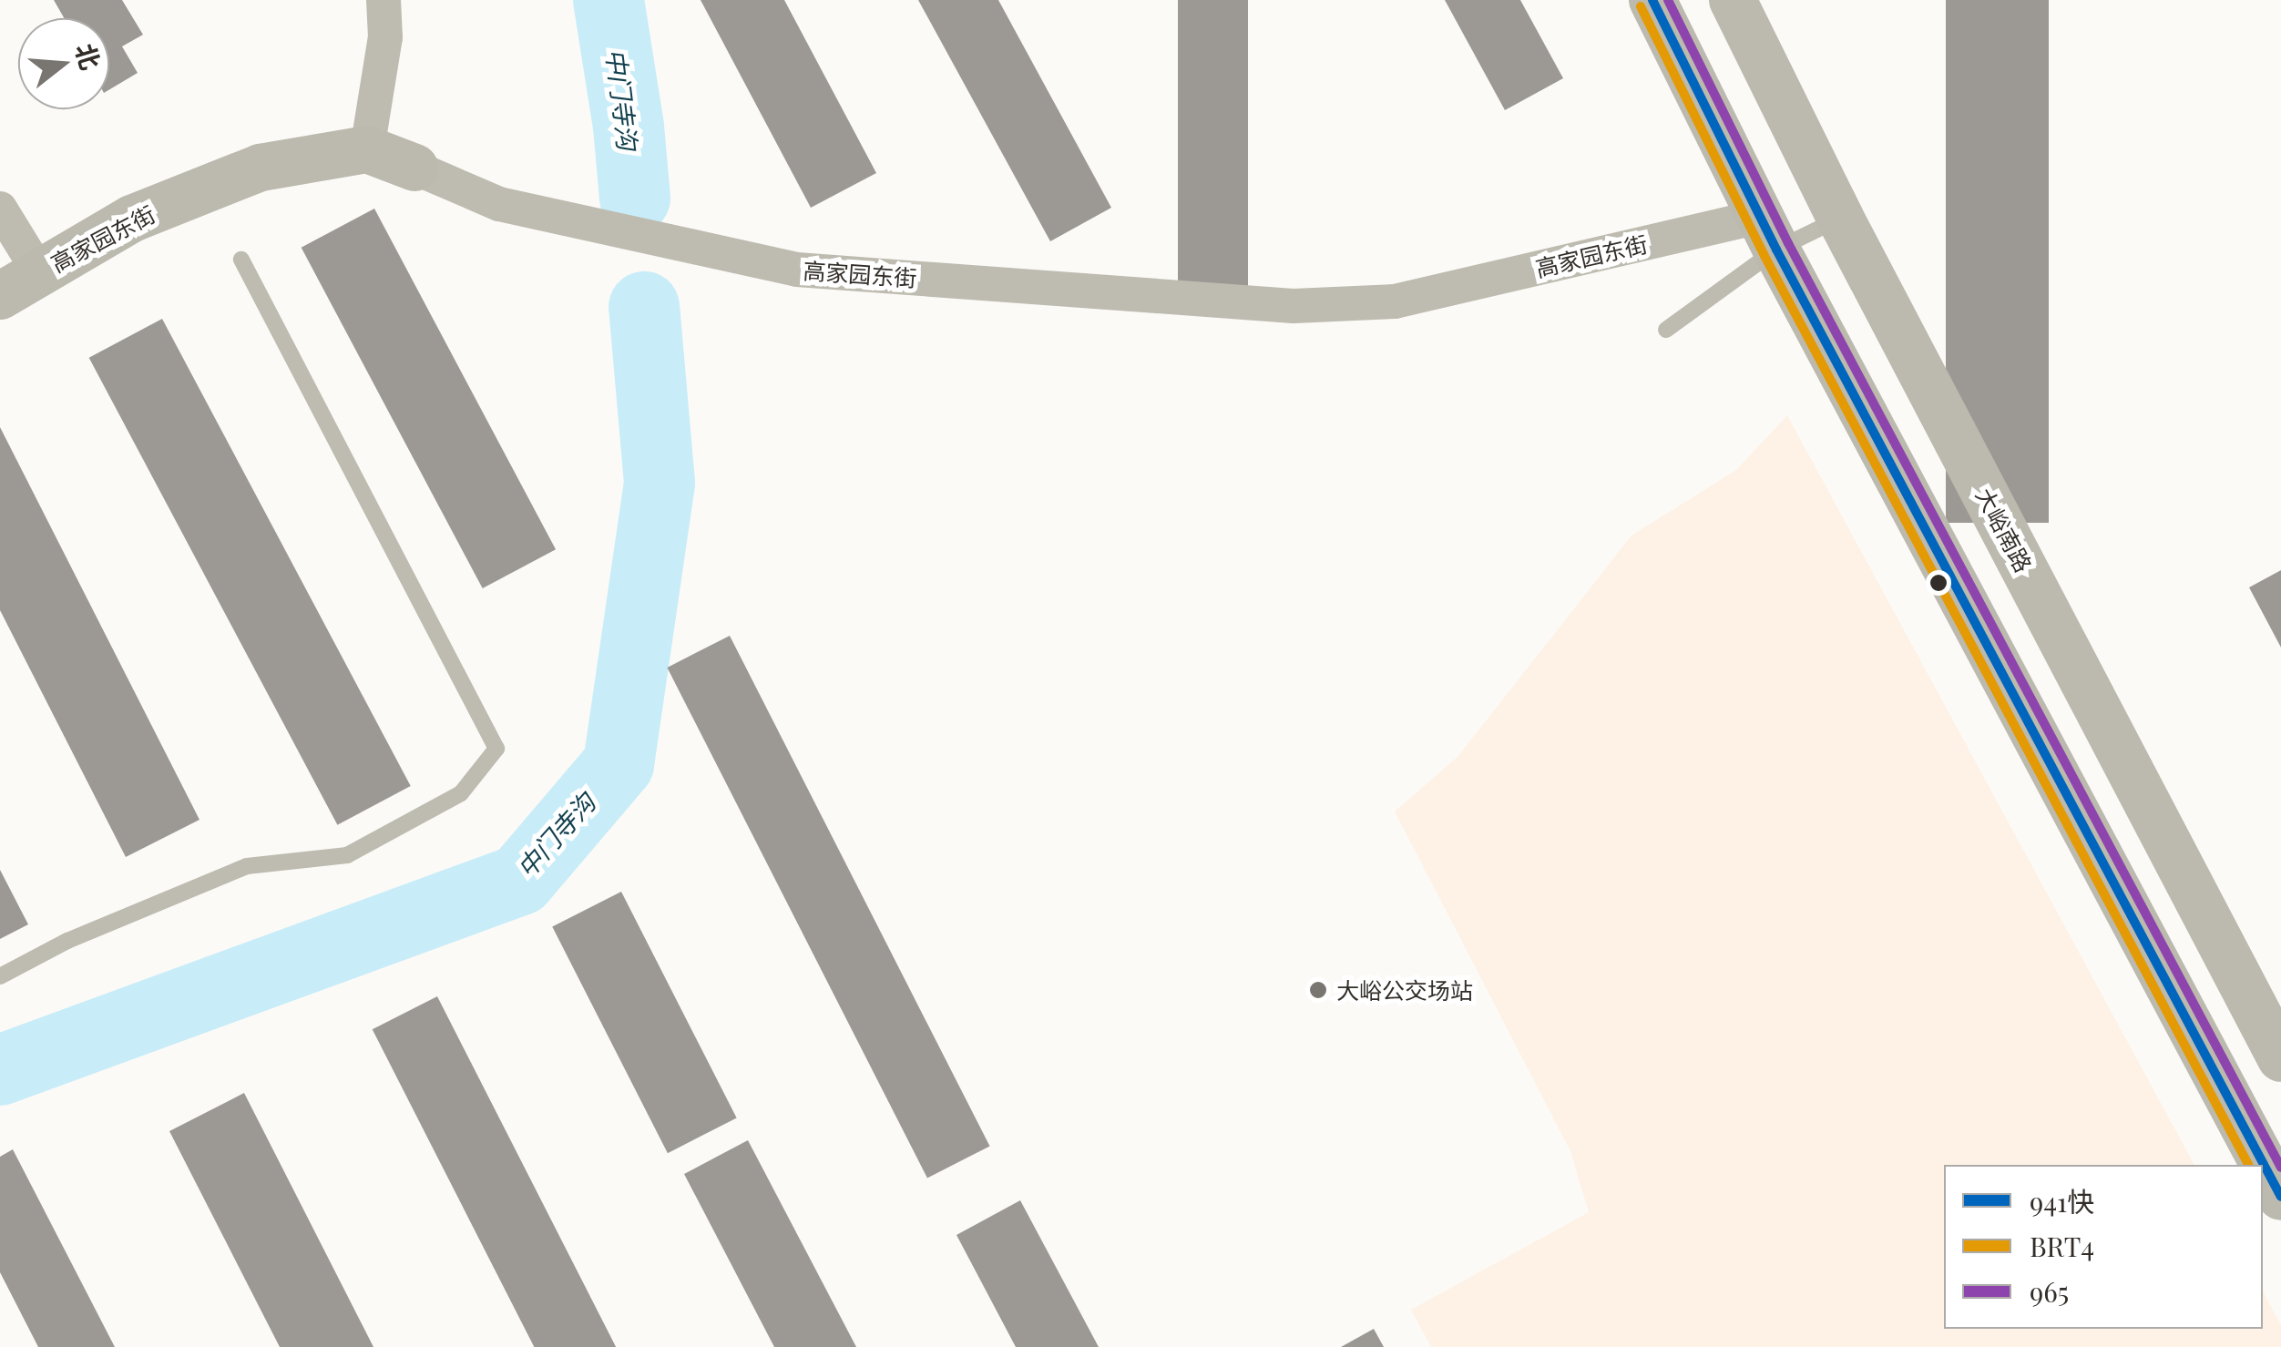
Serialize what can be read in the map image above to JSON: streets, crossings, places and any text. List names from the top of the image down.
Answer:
{
  "streets": {
    "main road": ["高家园东街", "大峪南路"]
  },
  "water": ["中门寺沟"],
  "places": ["大峪公交场站"],
  "lines": ["transit line 941快", "transit line 965", "transit line BRT4"],
  "legend": ["941快", "BRT4", "965"],
  "north": "right"
}
